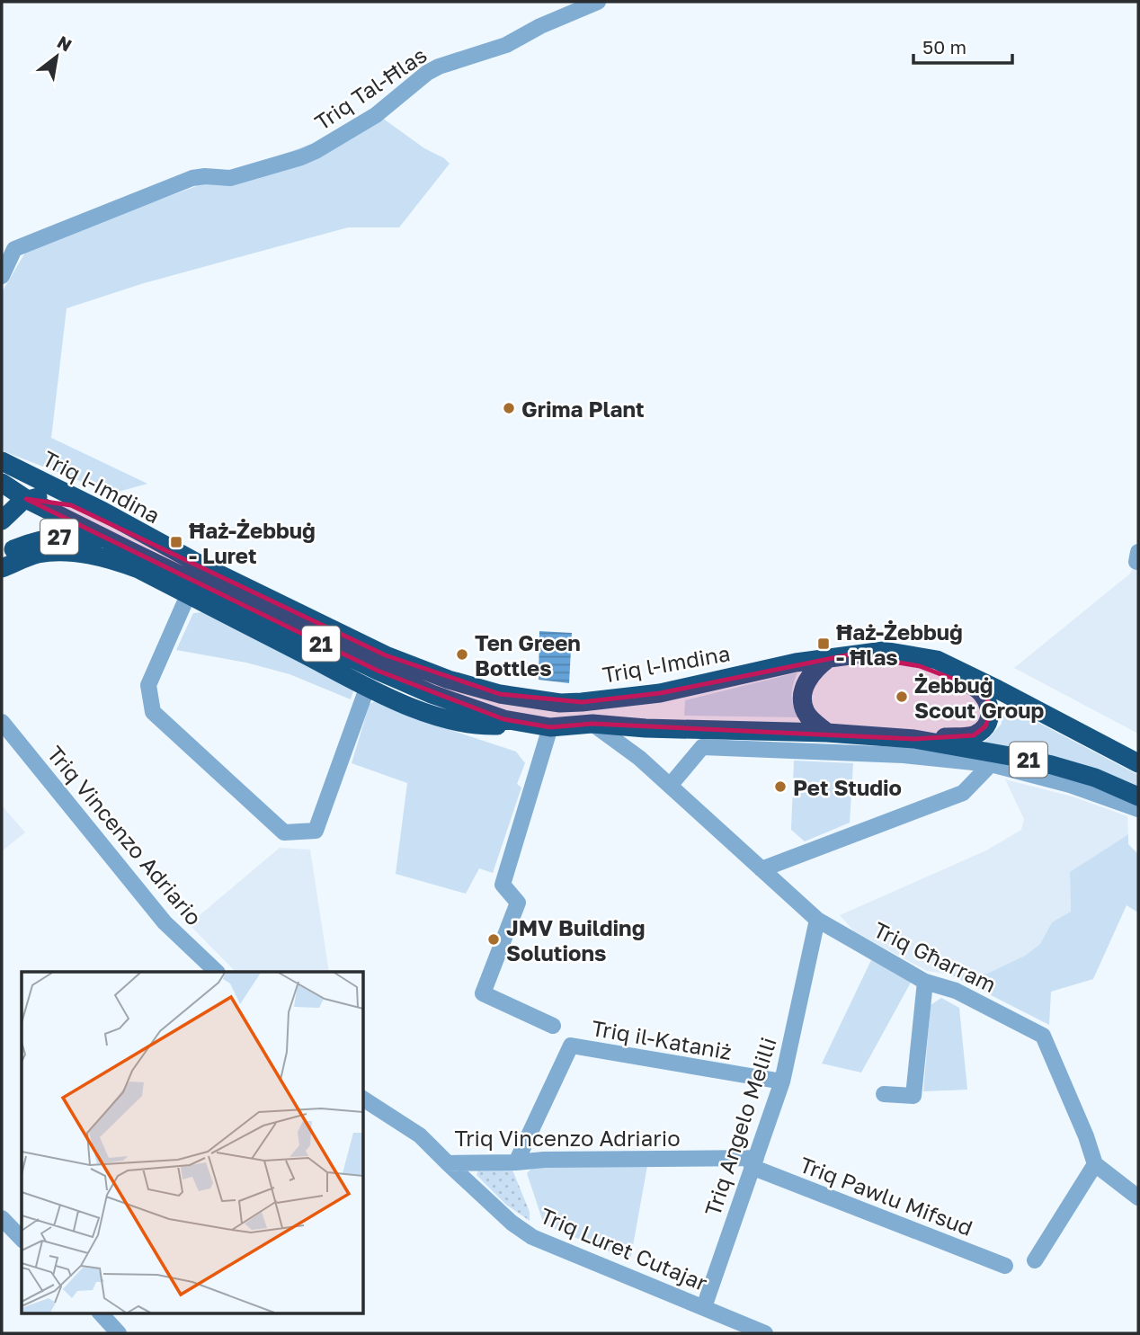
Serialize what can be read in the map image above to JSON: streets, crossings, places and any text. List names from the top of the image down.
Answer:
{
  "streets": {
    "highway": ["Triq l-Imdina", "27", "21"],
    "street": [
      "Triq Tal-Ħlas",
      "Triq Vincenzo Adriario",
      "Triq Għarram",
      "Triq il-Kataniż",
      "Triq Angelo Melilli",
      "Triq Pawlu Mifsud",
      "Triq Luret Cutajar"
    ]
  },
  "crossings": [
    ["Triq l-Imdina", "27"],
    ["Triq l-Imdina", "Triq Għarram"],
    ["Triq Vincenzo Adriario", "Triq il-Kataniż"],
    ["Triq Vincenzo Adriario", "Triq Angelo Melilli"],
    ["Triq Vincenzo Adriario", "Triq Pawlu Mifsud"],
    ["Triq Vincenzo Adriario", "Triq Luret Cutajar"],
    ["Triq Għarram", "Triq Angelo Melilli"],
    ["Triq il-Kataniż", "Triq Angelo Melilli"],
    ["Triq Angelo Melilli", "Triq Pawlu Mifsud"],
    ["Triq Angelo Melilli", "Triq Luret Cutajar"]
  ],
  "places": {
    "other": [
      "Grima Plant",
      "Ten Green Bottles",
      "Żebbuġ Scout Group",
      "Pet Studio",
      "JMV Building Solutions"
    ],
    "transit": ["Ħaż-Żebbuġ - Luret", "Ħaż-Żebbuġ - Ħlas"]
  },
  "scale_bar": "50 m",
  "north": "top right"
}
